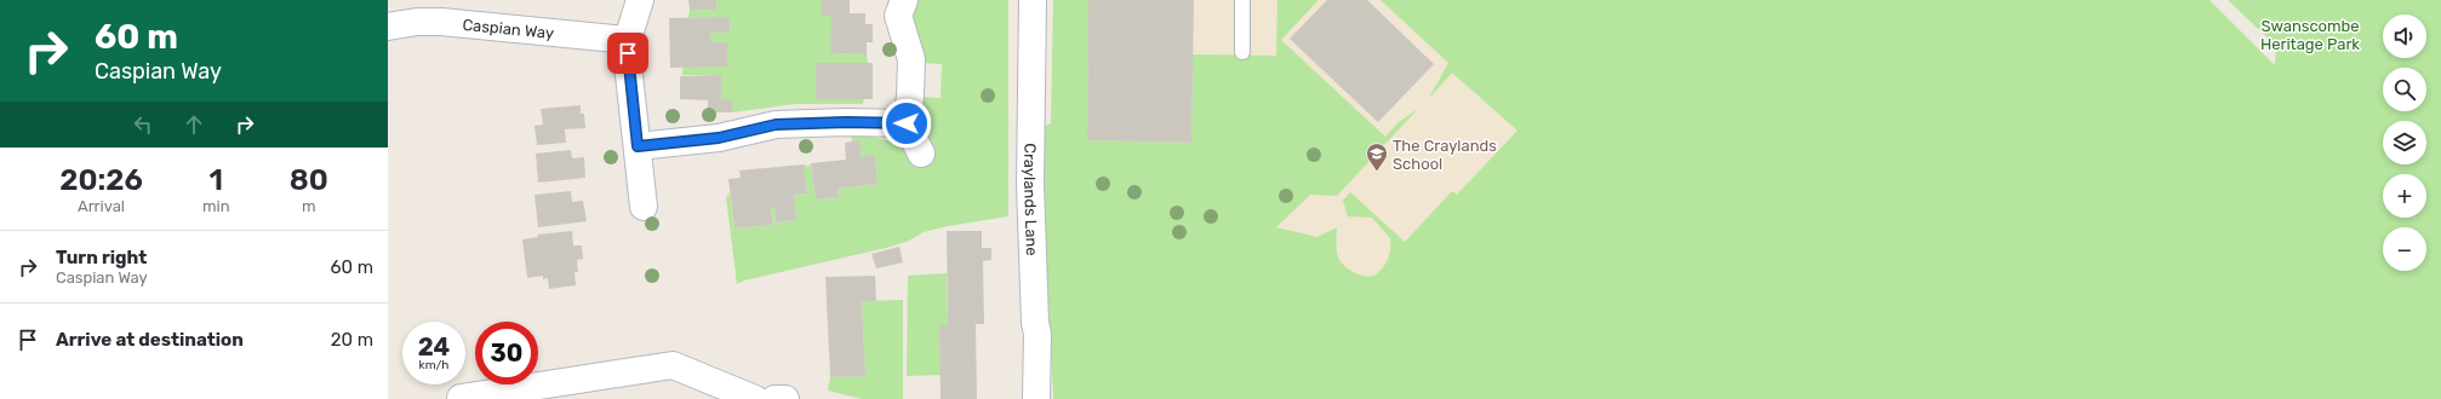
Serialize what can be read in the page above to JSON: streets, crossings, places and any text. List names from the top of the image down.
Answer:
{
  "streets": {
    "street": ["Caspian Way", "Craylands Lane"]
  },
  "parks": ["Swanscombe Heritage Park"],
  "places": {
    "school or university": ["The Craylands School"]
  },
  "page": {
    "turn": ["60 m", "Caspian Way"],
    "map_buttons": ["+", "−"],
    "eta": [
      "20:26",
      "Arrival",
      "1",
      "min",
      "80",
      "m"
    ],
    "list": [
      {
        "name": "Turn right",
        "note": "Caspian Way",
        "value": "60 m"
      },
      {
        "name": "Arrive at destination",
        "value": "20 m"
      }
    ],
    "speed": "24 km/h",
    "limit": "30"
  }
}
